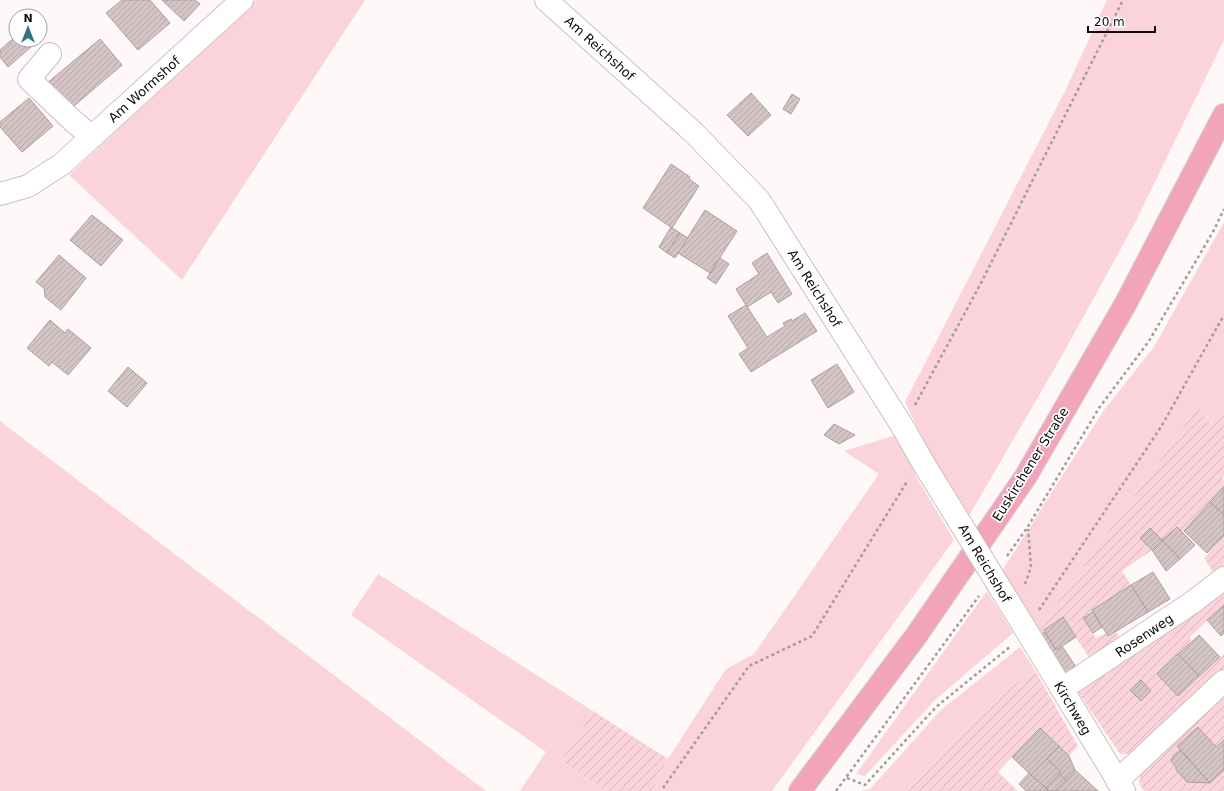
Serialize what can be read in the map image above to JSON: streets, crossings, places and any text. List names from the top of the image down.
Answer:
{
  "streets": {
    "main road": ["Euskirchener Straße"],
    "street": [
      "Am Reichshof",
      "Am Wormshof",
      "Rosenweg",
      "Kirchweg"
    ]
  },
  "crossings": [
    ["Am Reichshof", "Kirchweg"],
    ["Rosenweg", "Kirchweg"]
  ],
  "scale_bar": "20 m",
  "north": "top"
}
